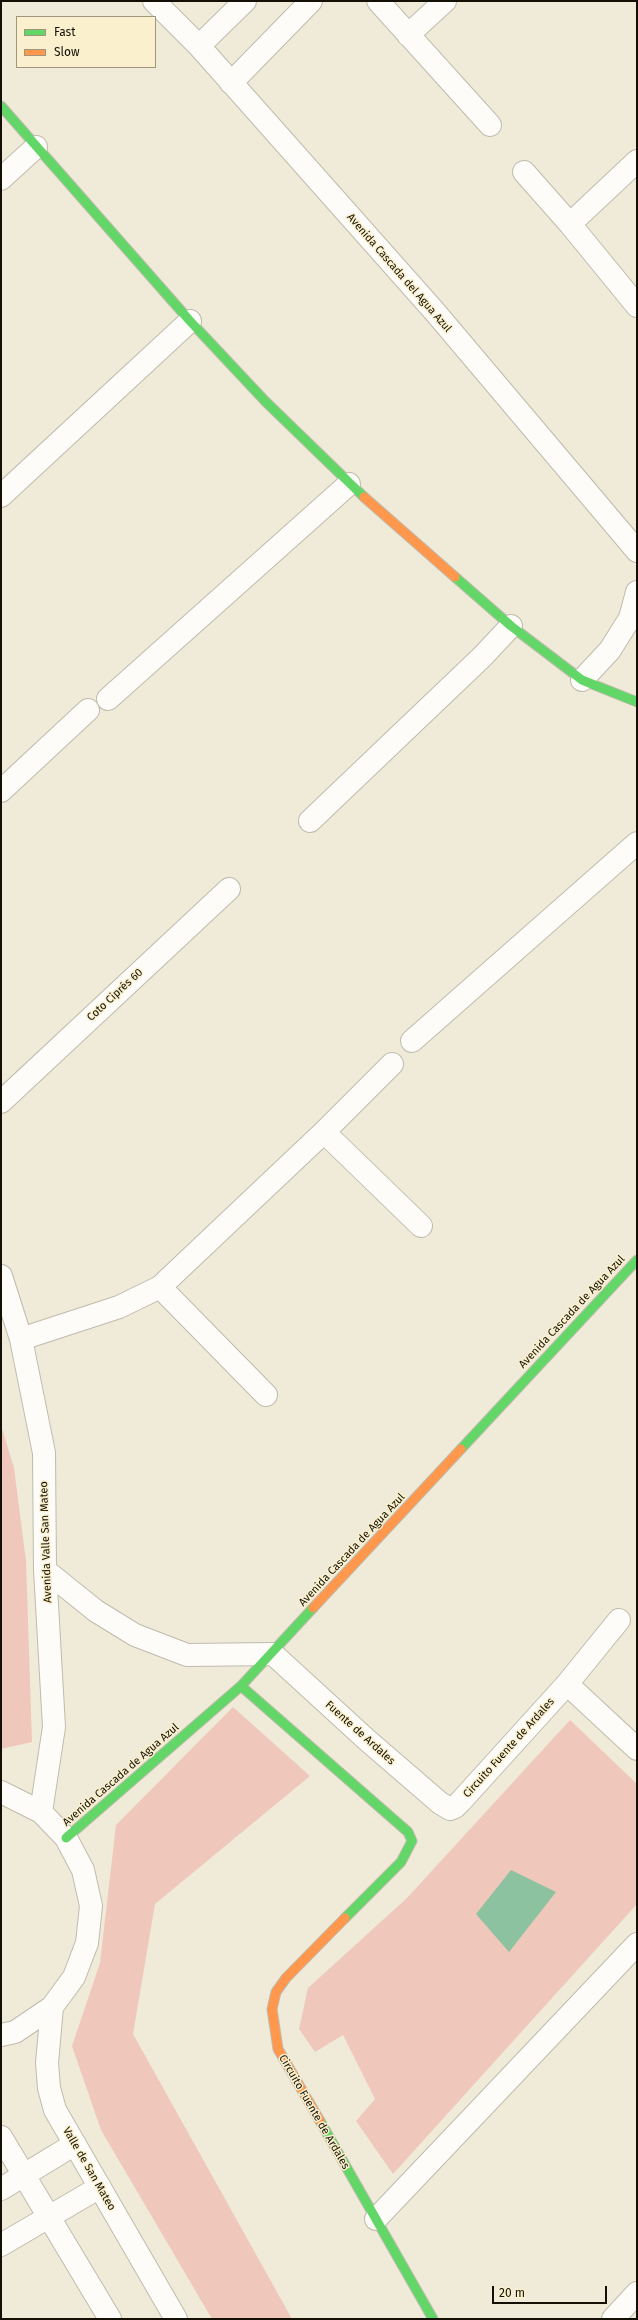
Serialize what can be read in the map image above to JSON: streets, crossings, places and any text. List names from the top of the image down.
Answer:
{
  "streets": {
    "street": [
      "Avenida Cascada del Agua Azul",
      "Coto Ciprés 60",
      "Avenida Cascada de Agua Azul",
      "Avenida Valle San Mateo",
      "Fuente de Ardales",
      "Circuito Fuente de Ardales",
      "Valle de San Mateo"
    ]
  },
  "crossings": [
    ["Avenida Cascada de Agua Azul", "Fuente de Ardales"],
    ["Avenida Cascada de Agua Azul", "Circuito Fuente de Ardales"],
    ["Fuente de Ardales", "Circuito Fuente de Ardales"]
  ],
  "legend": ["Fast", "Slow"],
  "scale_bar": "20 m"
}
